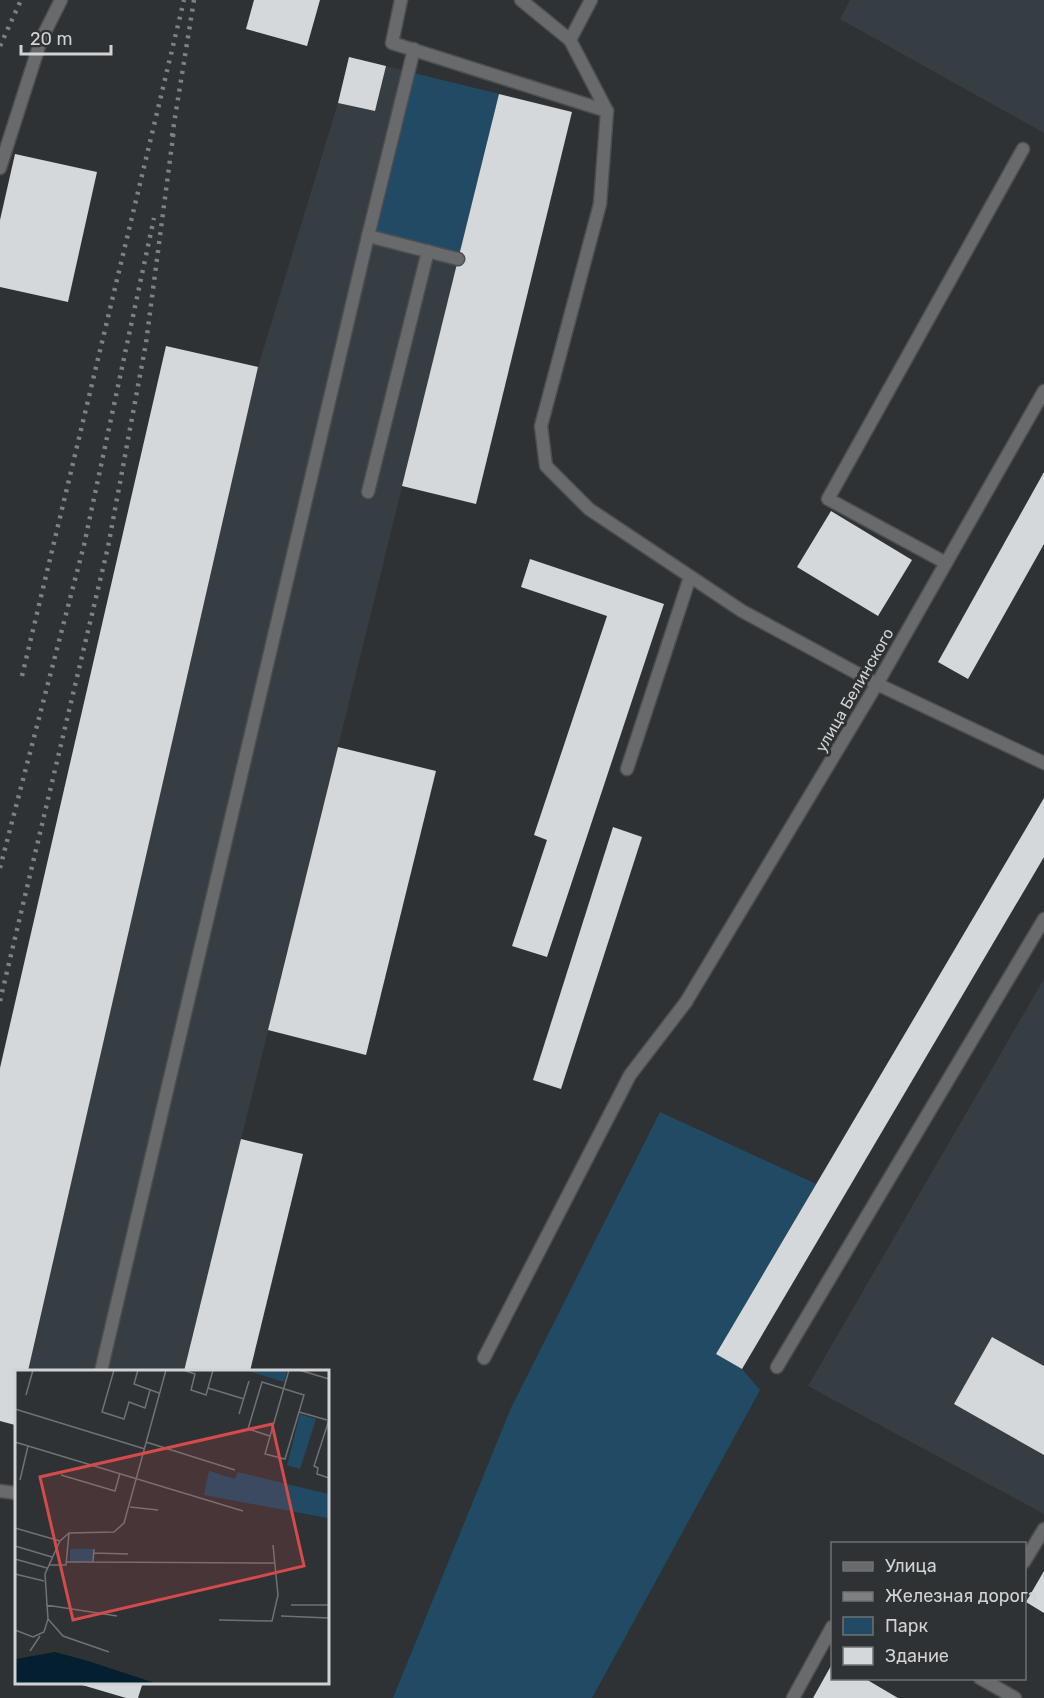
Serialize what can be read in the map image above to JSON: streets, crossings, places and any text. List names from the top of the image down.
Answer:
{
  "streets": {
    "street": ["улица Белинского"]
  },
  "legend": [
    "Улица",
    "Железная дорога",
    "Парк",
    "Здание"
  ],
  "scale_bar": "20 m"
}
